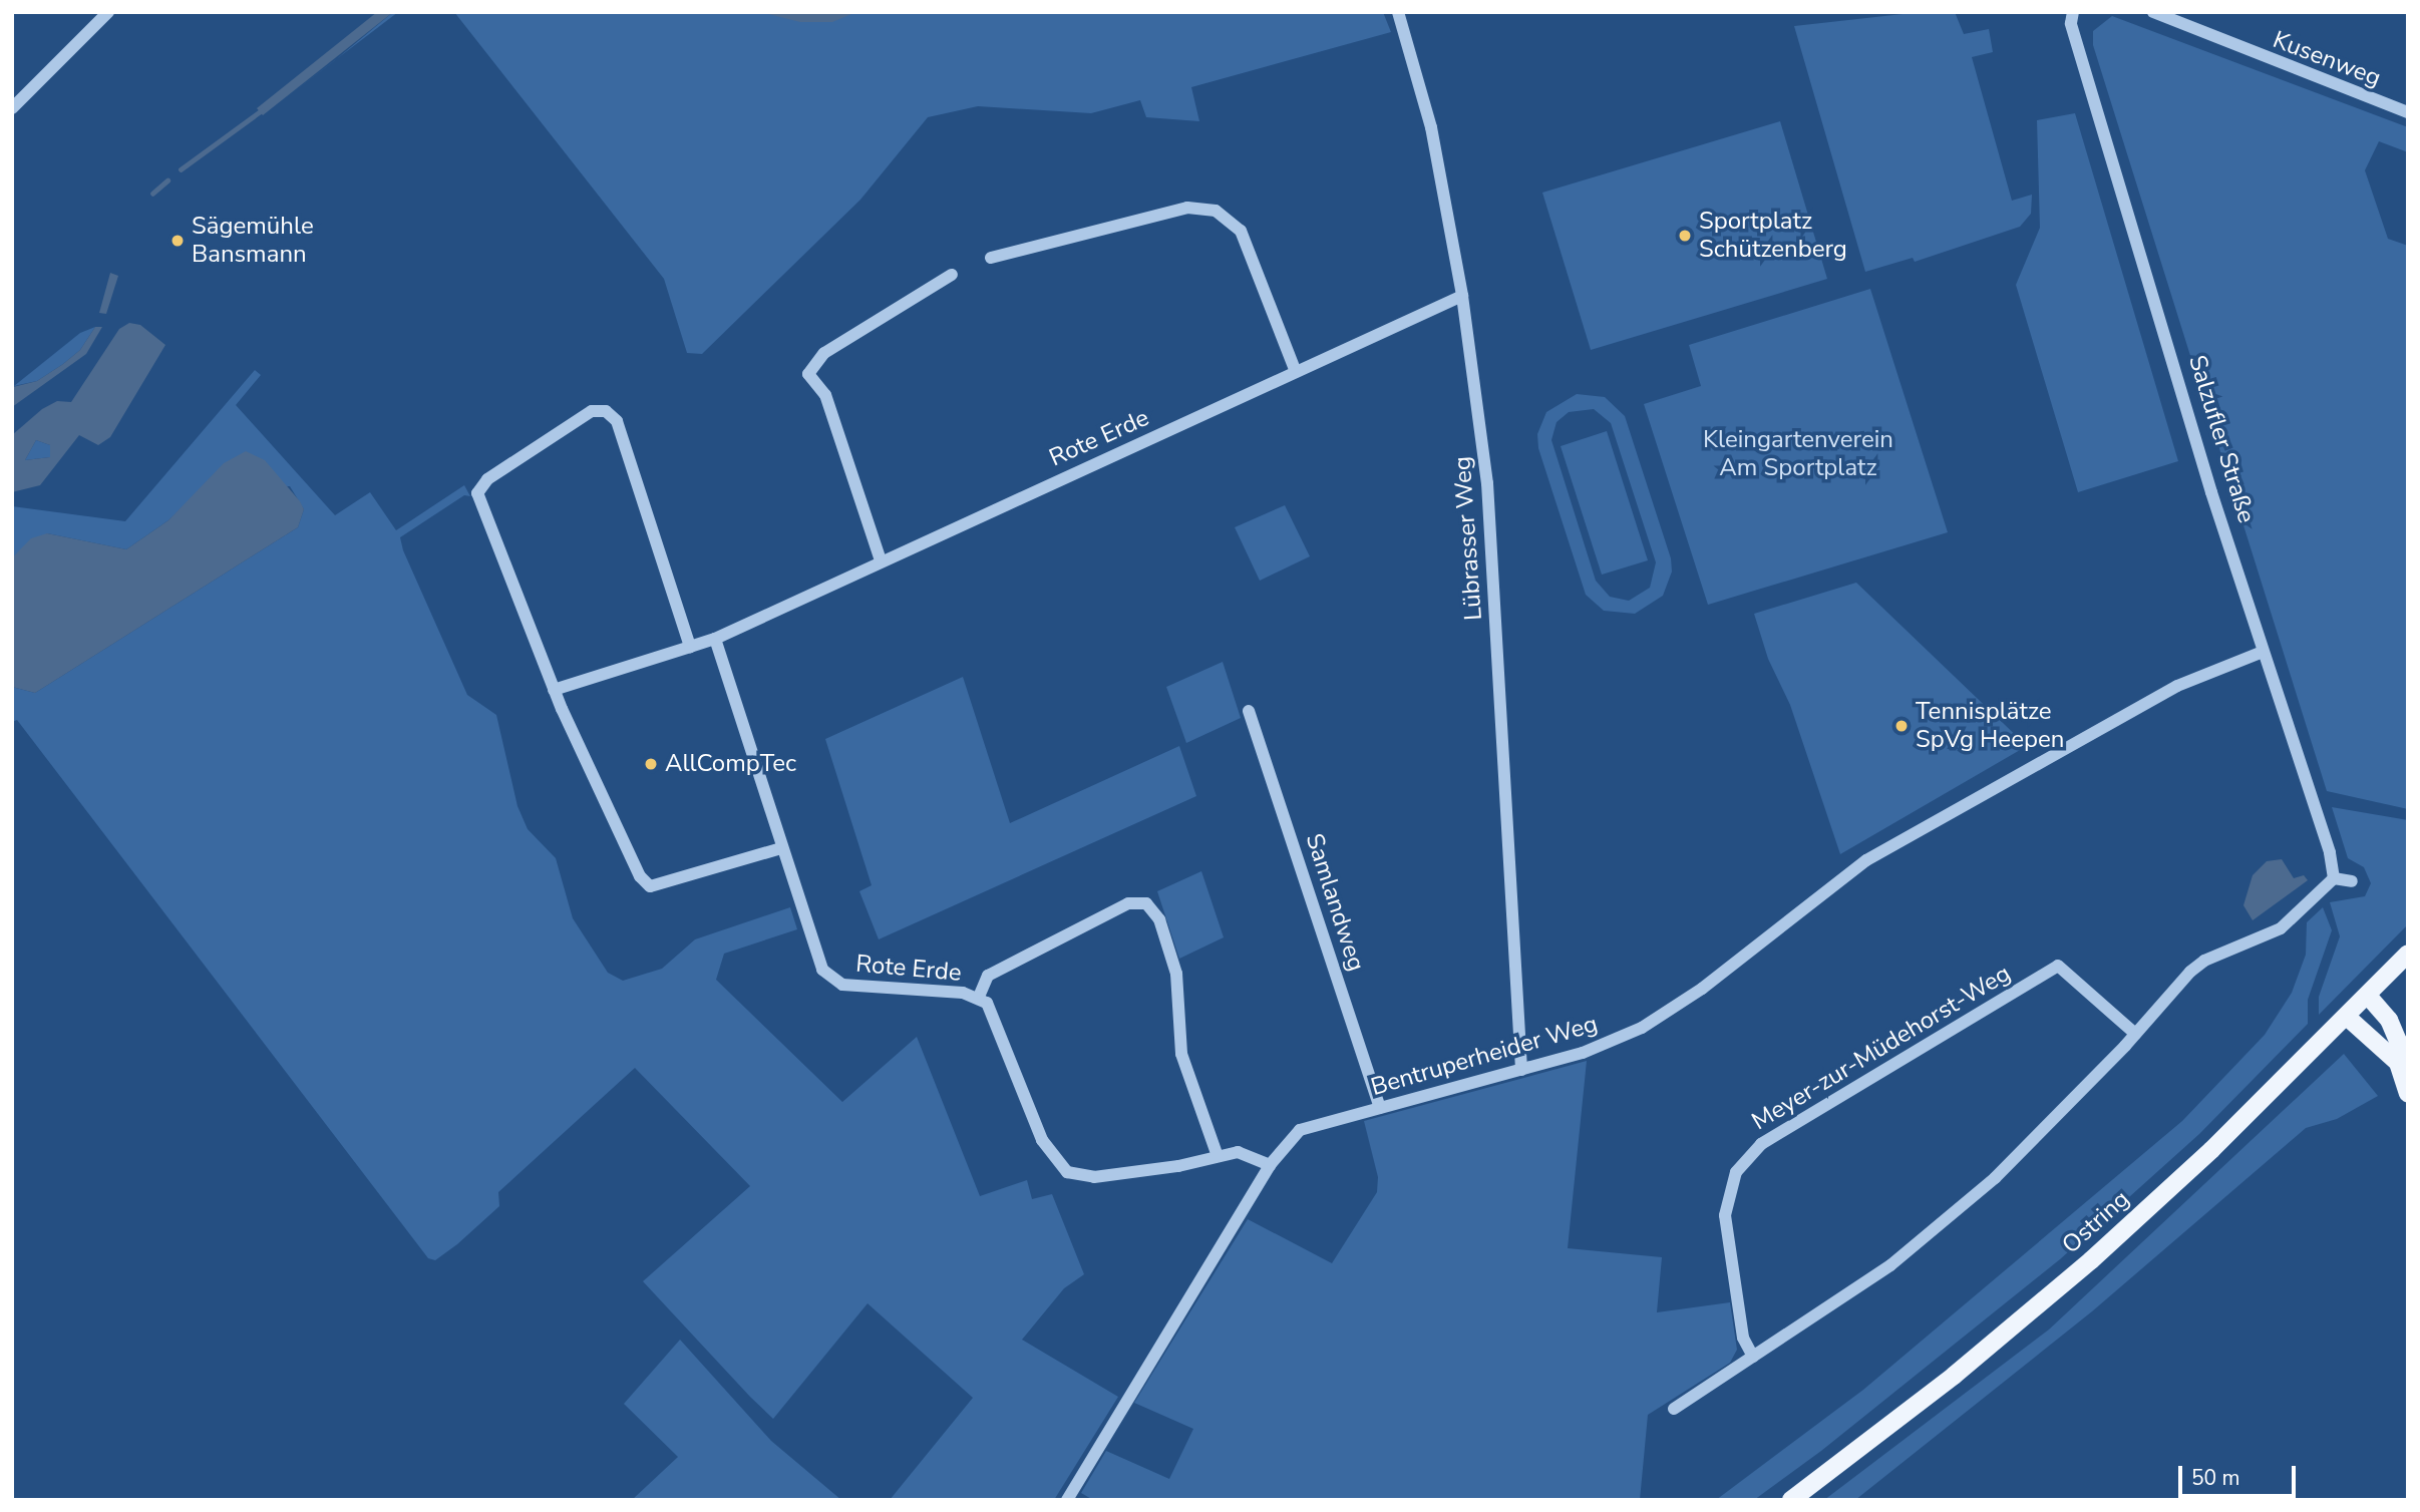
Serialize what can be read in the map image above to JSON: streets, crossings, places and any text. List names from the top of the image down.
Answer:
{
  "streets": {
    "main road": ["Ostring"],
    "street": [
      "Kusenweg",
      "Rote Erde",
      "Salzufler Straße",
      "Lübrasser Weg",
      "Samlandweg",
      "Meyer-zur-Müdehorst-Weg",
      "Bentruperheider Weg"
    ]
  },
  "crossings": [
    ["Rote Erde", "Lübrasser Weg"],
    ["Rote Erde", "Bentruperheider Weg"],
    ["Salzufler Straße", "Bentruperheider Weg"],
    ["Lübrasser Weg", "Bentruperheider Weg"],
    ["Samlandweg", "Bentruperheider Weg"]
  ],
  "parks": ["Kleingartenverein Am Sportplatz"],
  "places": [
    "Sportplatz Schützenberg",
    "Sägemühle Bansmann",
    "Tennisplätze SpVg Heepen",
    "AllCompTec"
  ],
  "scale_bar": "50 m"
}
